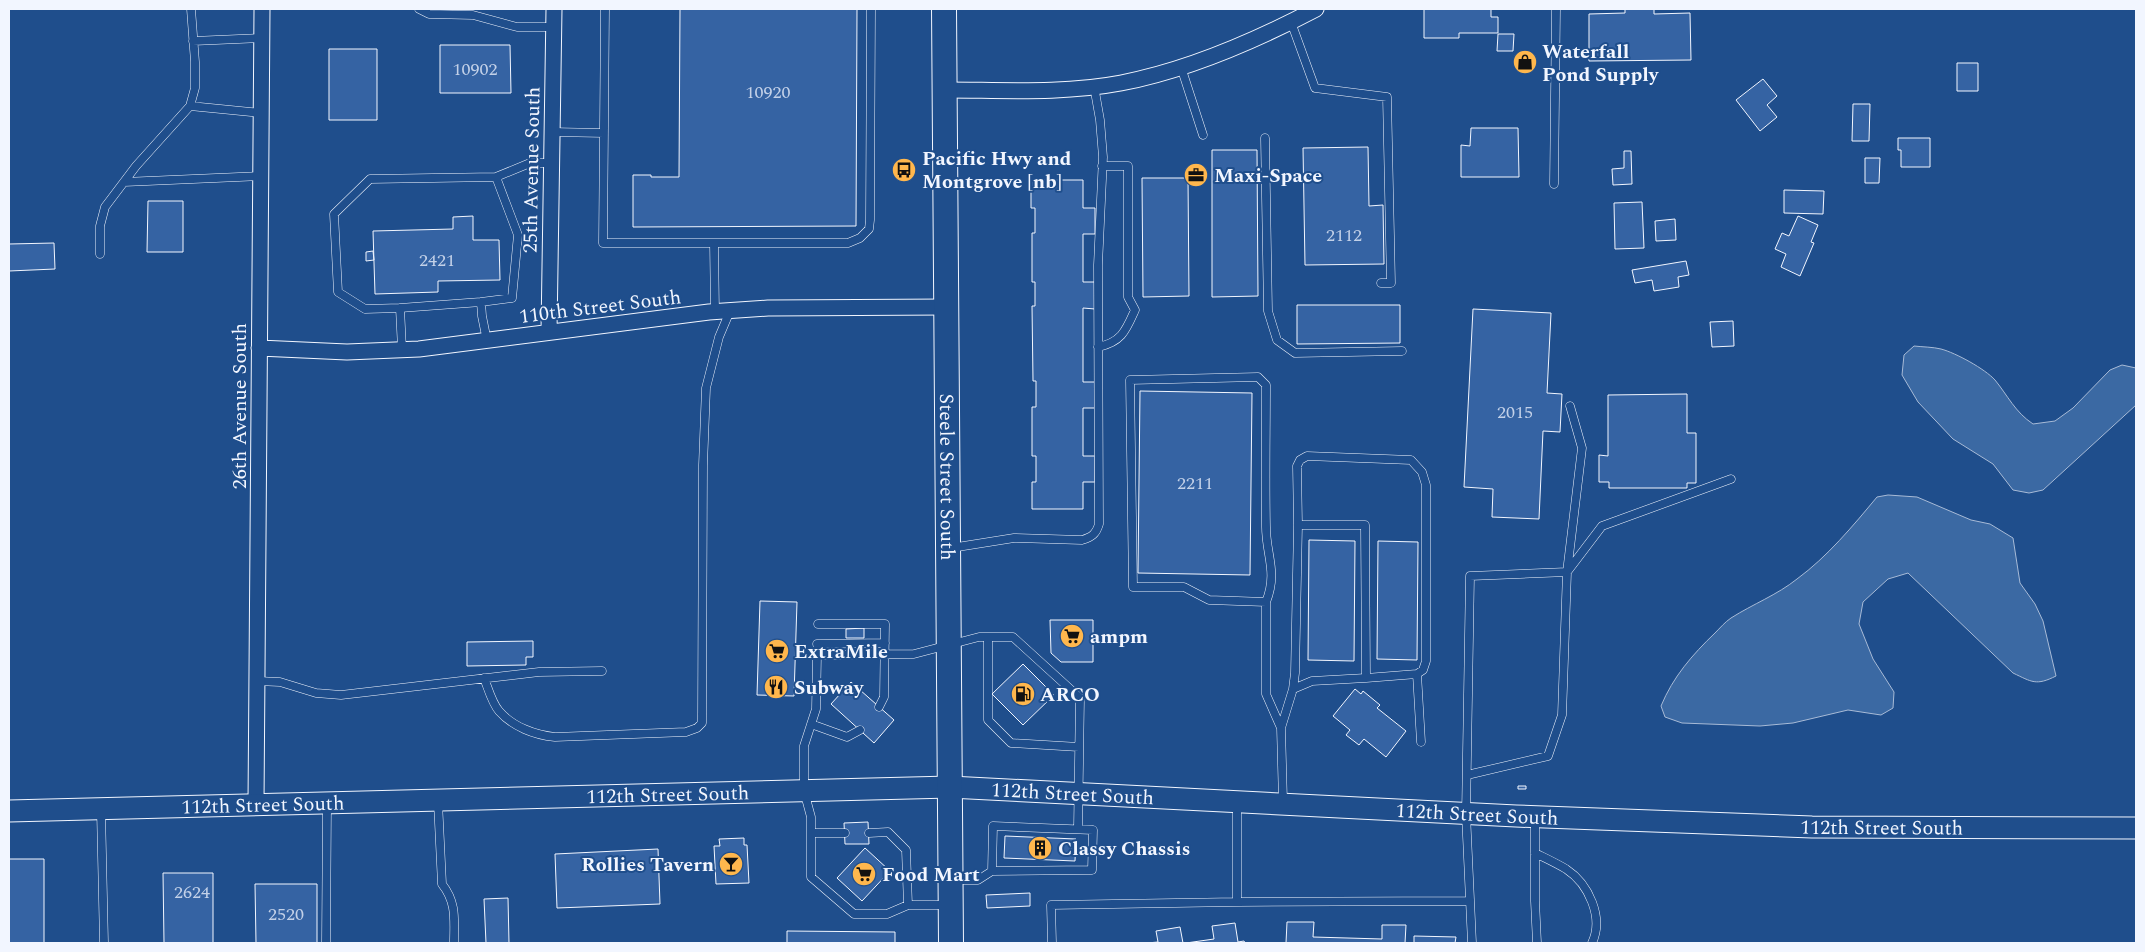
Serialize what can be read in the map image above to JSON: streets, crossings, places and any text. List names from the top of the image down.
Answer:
{
  "streets": {
    "main road": ["Steele Street South", "112th Street South"],
    "street": ["25th Avenue South", "110th Street South", "26th Avenue South"]
  },
  "crossings": [
    ["25th Avenue South", "110th Street South"],
    ["110th Street South", "26th Avenue South"],
    ["110th Street South", "Steele Street South"],
    ["26th Avenue South", "112th Street South"],
    ["Steele Street South", "112th Street South"]
  ],
  "places": {
    "shop": ["Waterfall Pond Supply"],
    "bus stop": ["Pacific Hwy and Montgrove [nb]"],
    "office": ["Maxi-Space"],
    "supermarket": ["ampm", "ExtraMile", "Food Mart"],
    "restaurant": ["Subway"],
    "fuel station": ["ARCO"],
    "building": ["Classy Chassis"],
    "bar": ["Rollies Tavern"]
  },
  "house_numbers": [
    "10902",
    "10920",
    "2112",
    "2421",
    "2015",
    "2211",
    "2624",
    "2520"
  ]
}
